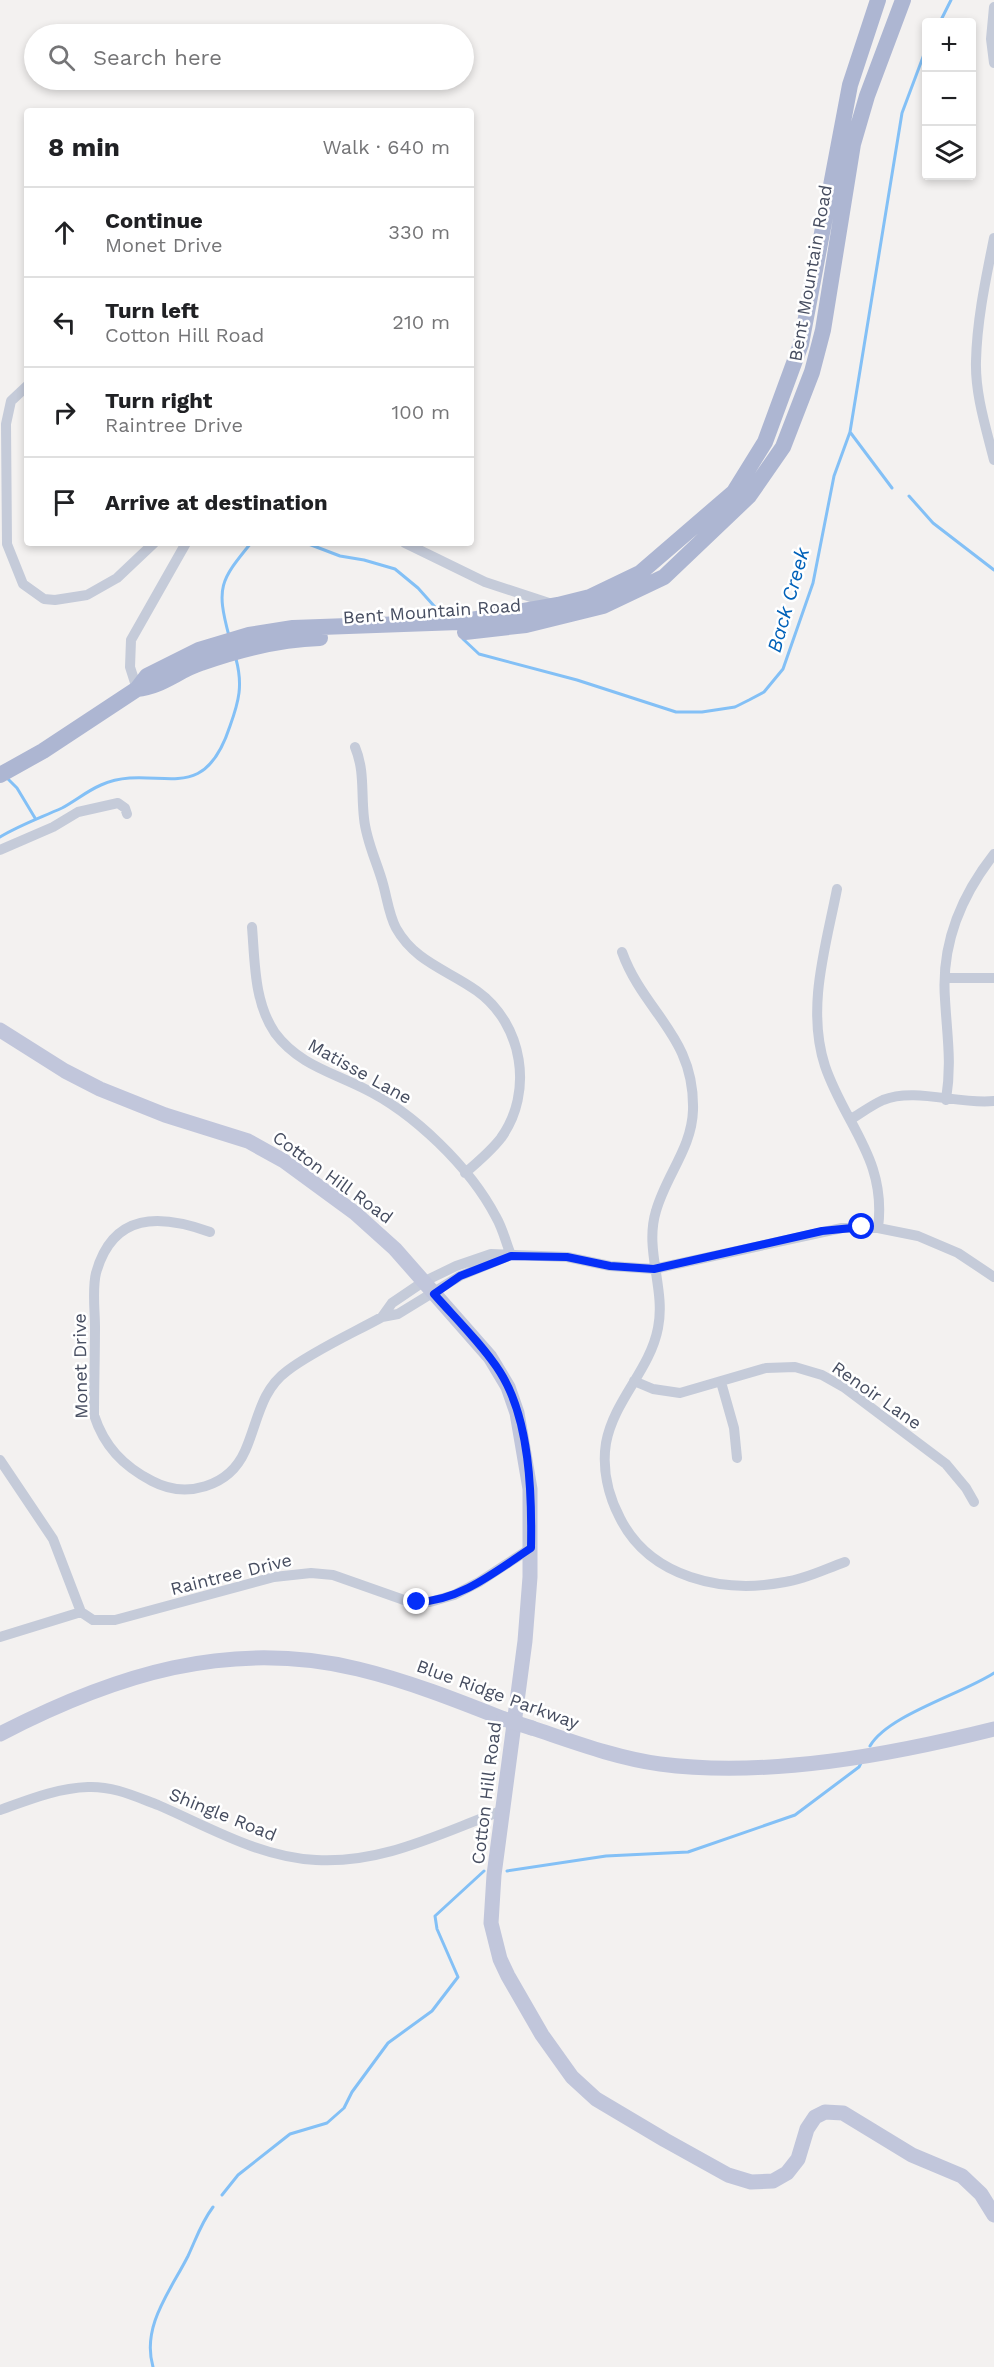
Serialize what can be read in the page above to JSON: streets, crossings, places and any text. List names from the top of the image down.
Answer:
{
  "streets": {
    "main road": ["Bent Mountain Road"],
    "street": [
      "Matisse Lane",
      "Cotton Hill Road",
      "Monet Drive",
      "Renoir Lane",
      "Raintree Drive",
      "Blue Ridge Parkway",
      "Shingle Road"
    ]
  },
  "crossings": [
    ["Matisse Lane", "Monet Drive"],
    ["Cotton Hill Road", "Monet Drive"],
    ["Cotton Hill Road", "Raintree Drive"],
    ["Cotton Hill Road", "Shingle Road"]
  ],
  "water": ["Back Creek"],
  "page": {
    "map_buttons": ["+", "−"],
    "search": "Search here",
    "heading": ["8 min", "Walk · 640 m"],
    "list": [
      ["Continue", "Monet Drive", "330 m"],
      ["Turn left", "Cotton Hill Road", "210 m"],
      ["Turn right", "Raintree Drive", "100 m"],
      "Arrive at destination"
    ]
  }
}
